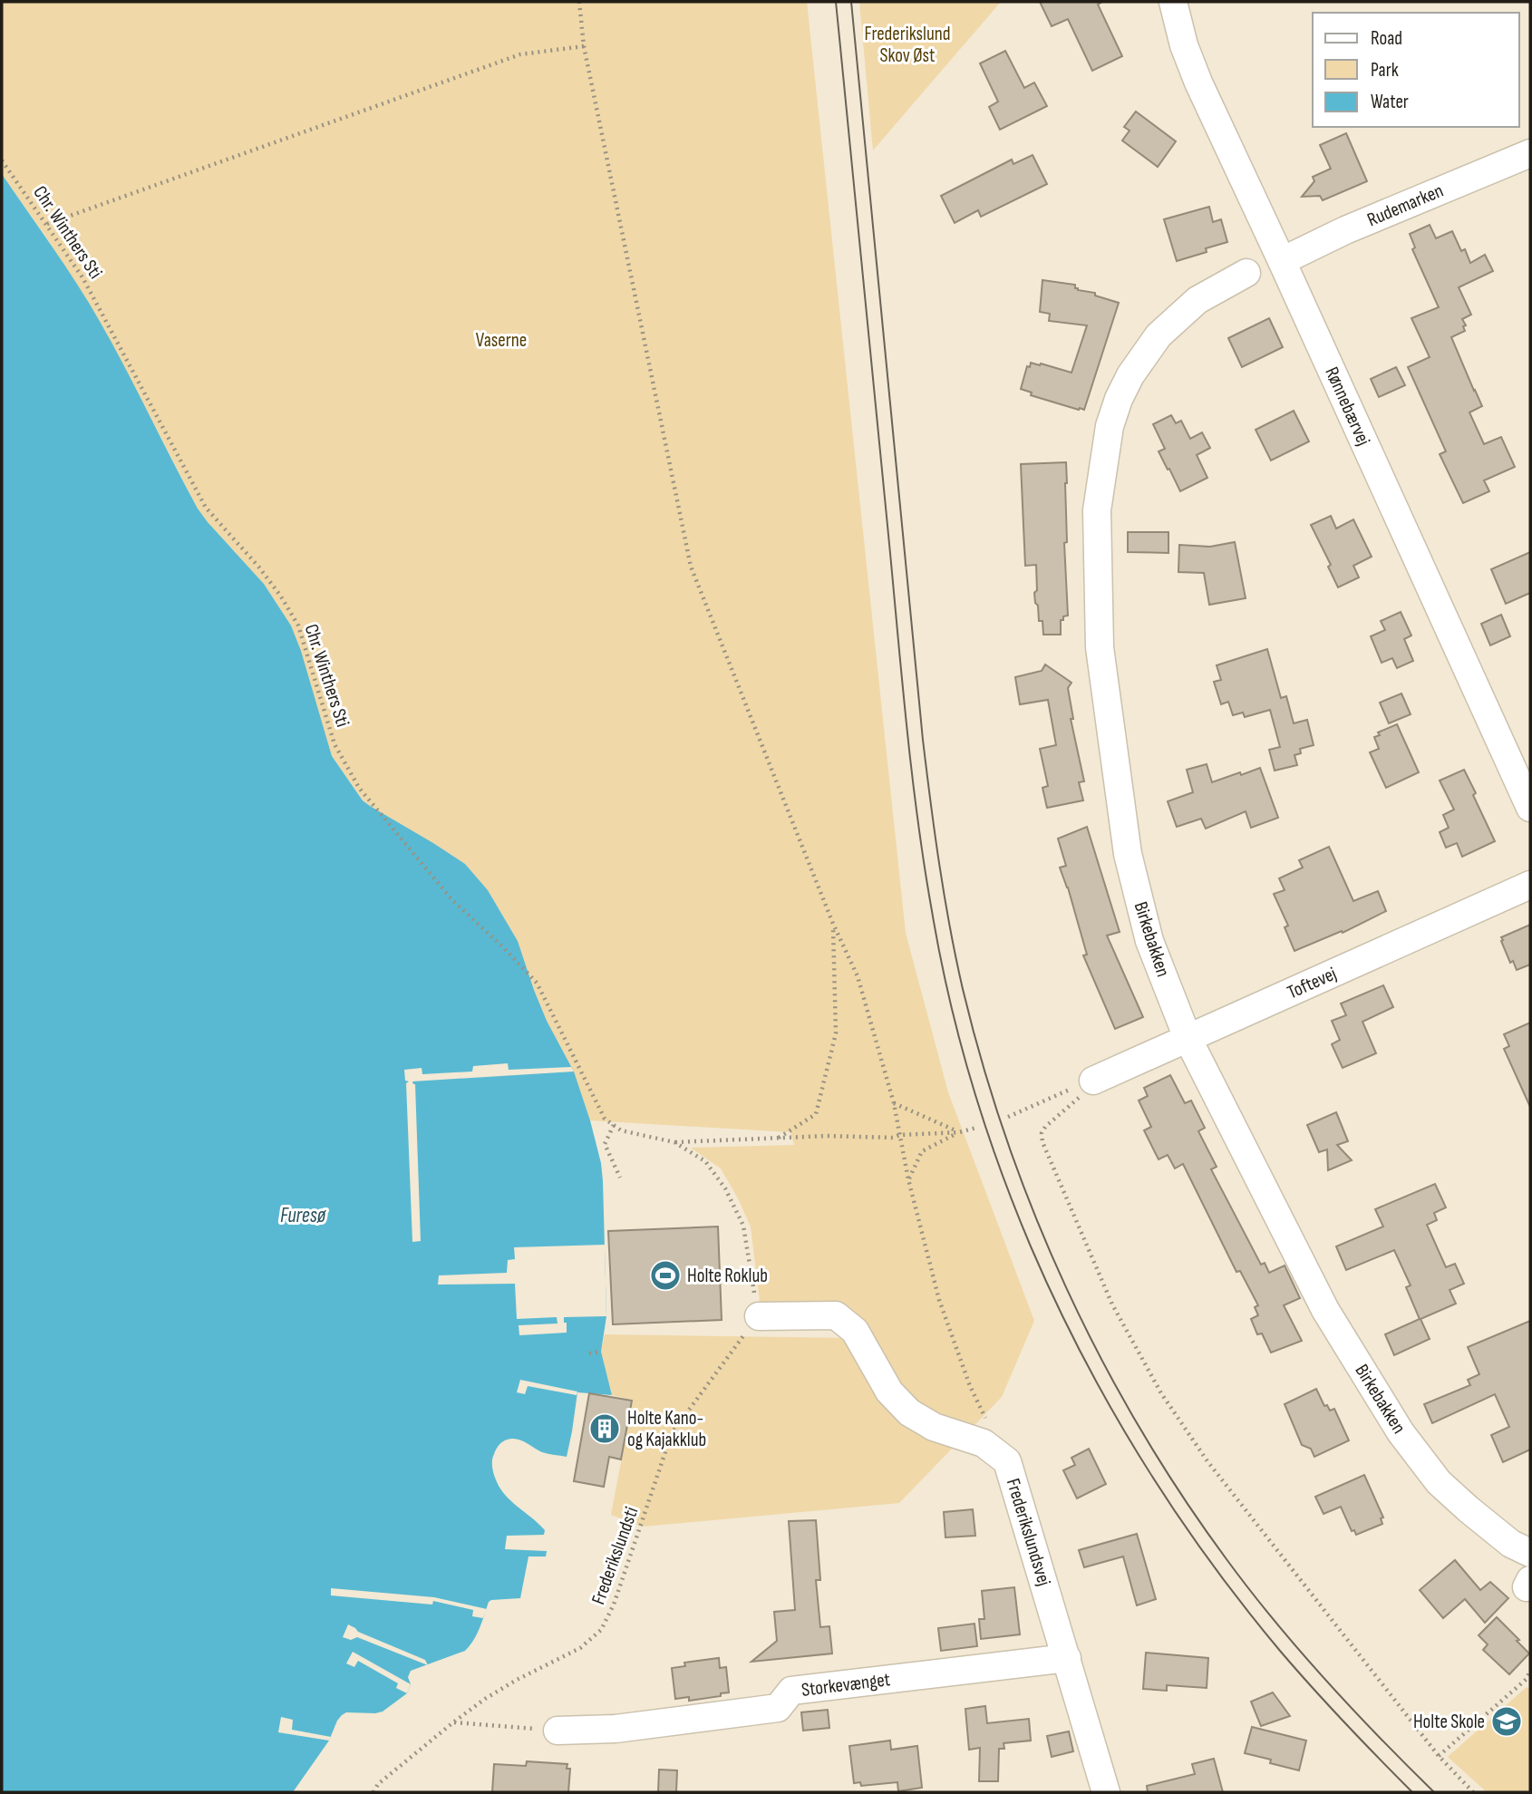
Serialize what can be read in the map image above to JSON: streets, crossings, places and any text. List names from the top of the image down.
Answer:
{
  "streets": {
    "street": [
      "Rudemarken",
      "Rønnebærvej",
      "Birkebakken",
      "Toftevej",
      "Frederikslundsvej",
      "Storkevænget"
    ],
    "path": ["Chr. Winthers Sti", "Frederikslundsti"]
  },
  "crossings": [
    ["Rudemarken", "Rønnebærvej"],
    ["Birkebakken", "Toftevej"],
    ["Frederikslundsvej", "Frederikslundsti"],
    ["Frederikslundsvej", "Storkevænget"]
  ],
  "water": ["Furesø"],
  "parks": ["Frederikslund Skov Øst", "Vaserne"],
  "places": {
    "sports": ["Holte Roklub"],
    "building": ["Holte Kano- og Kajakklub"],
    "school or university": ["Holte Skole"]
  },
  "legend": ["Road", "Park", "Water"]
}
